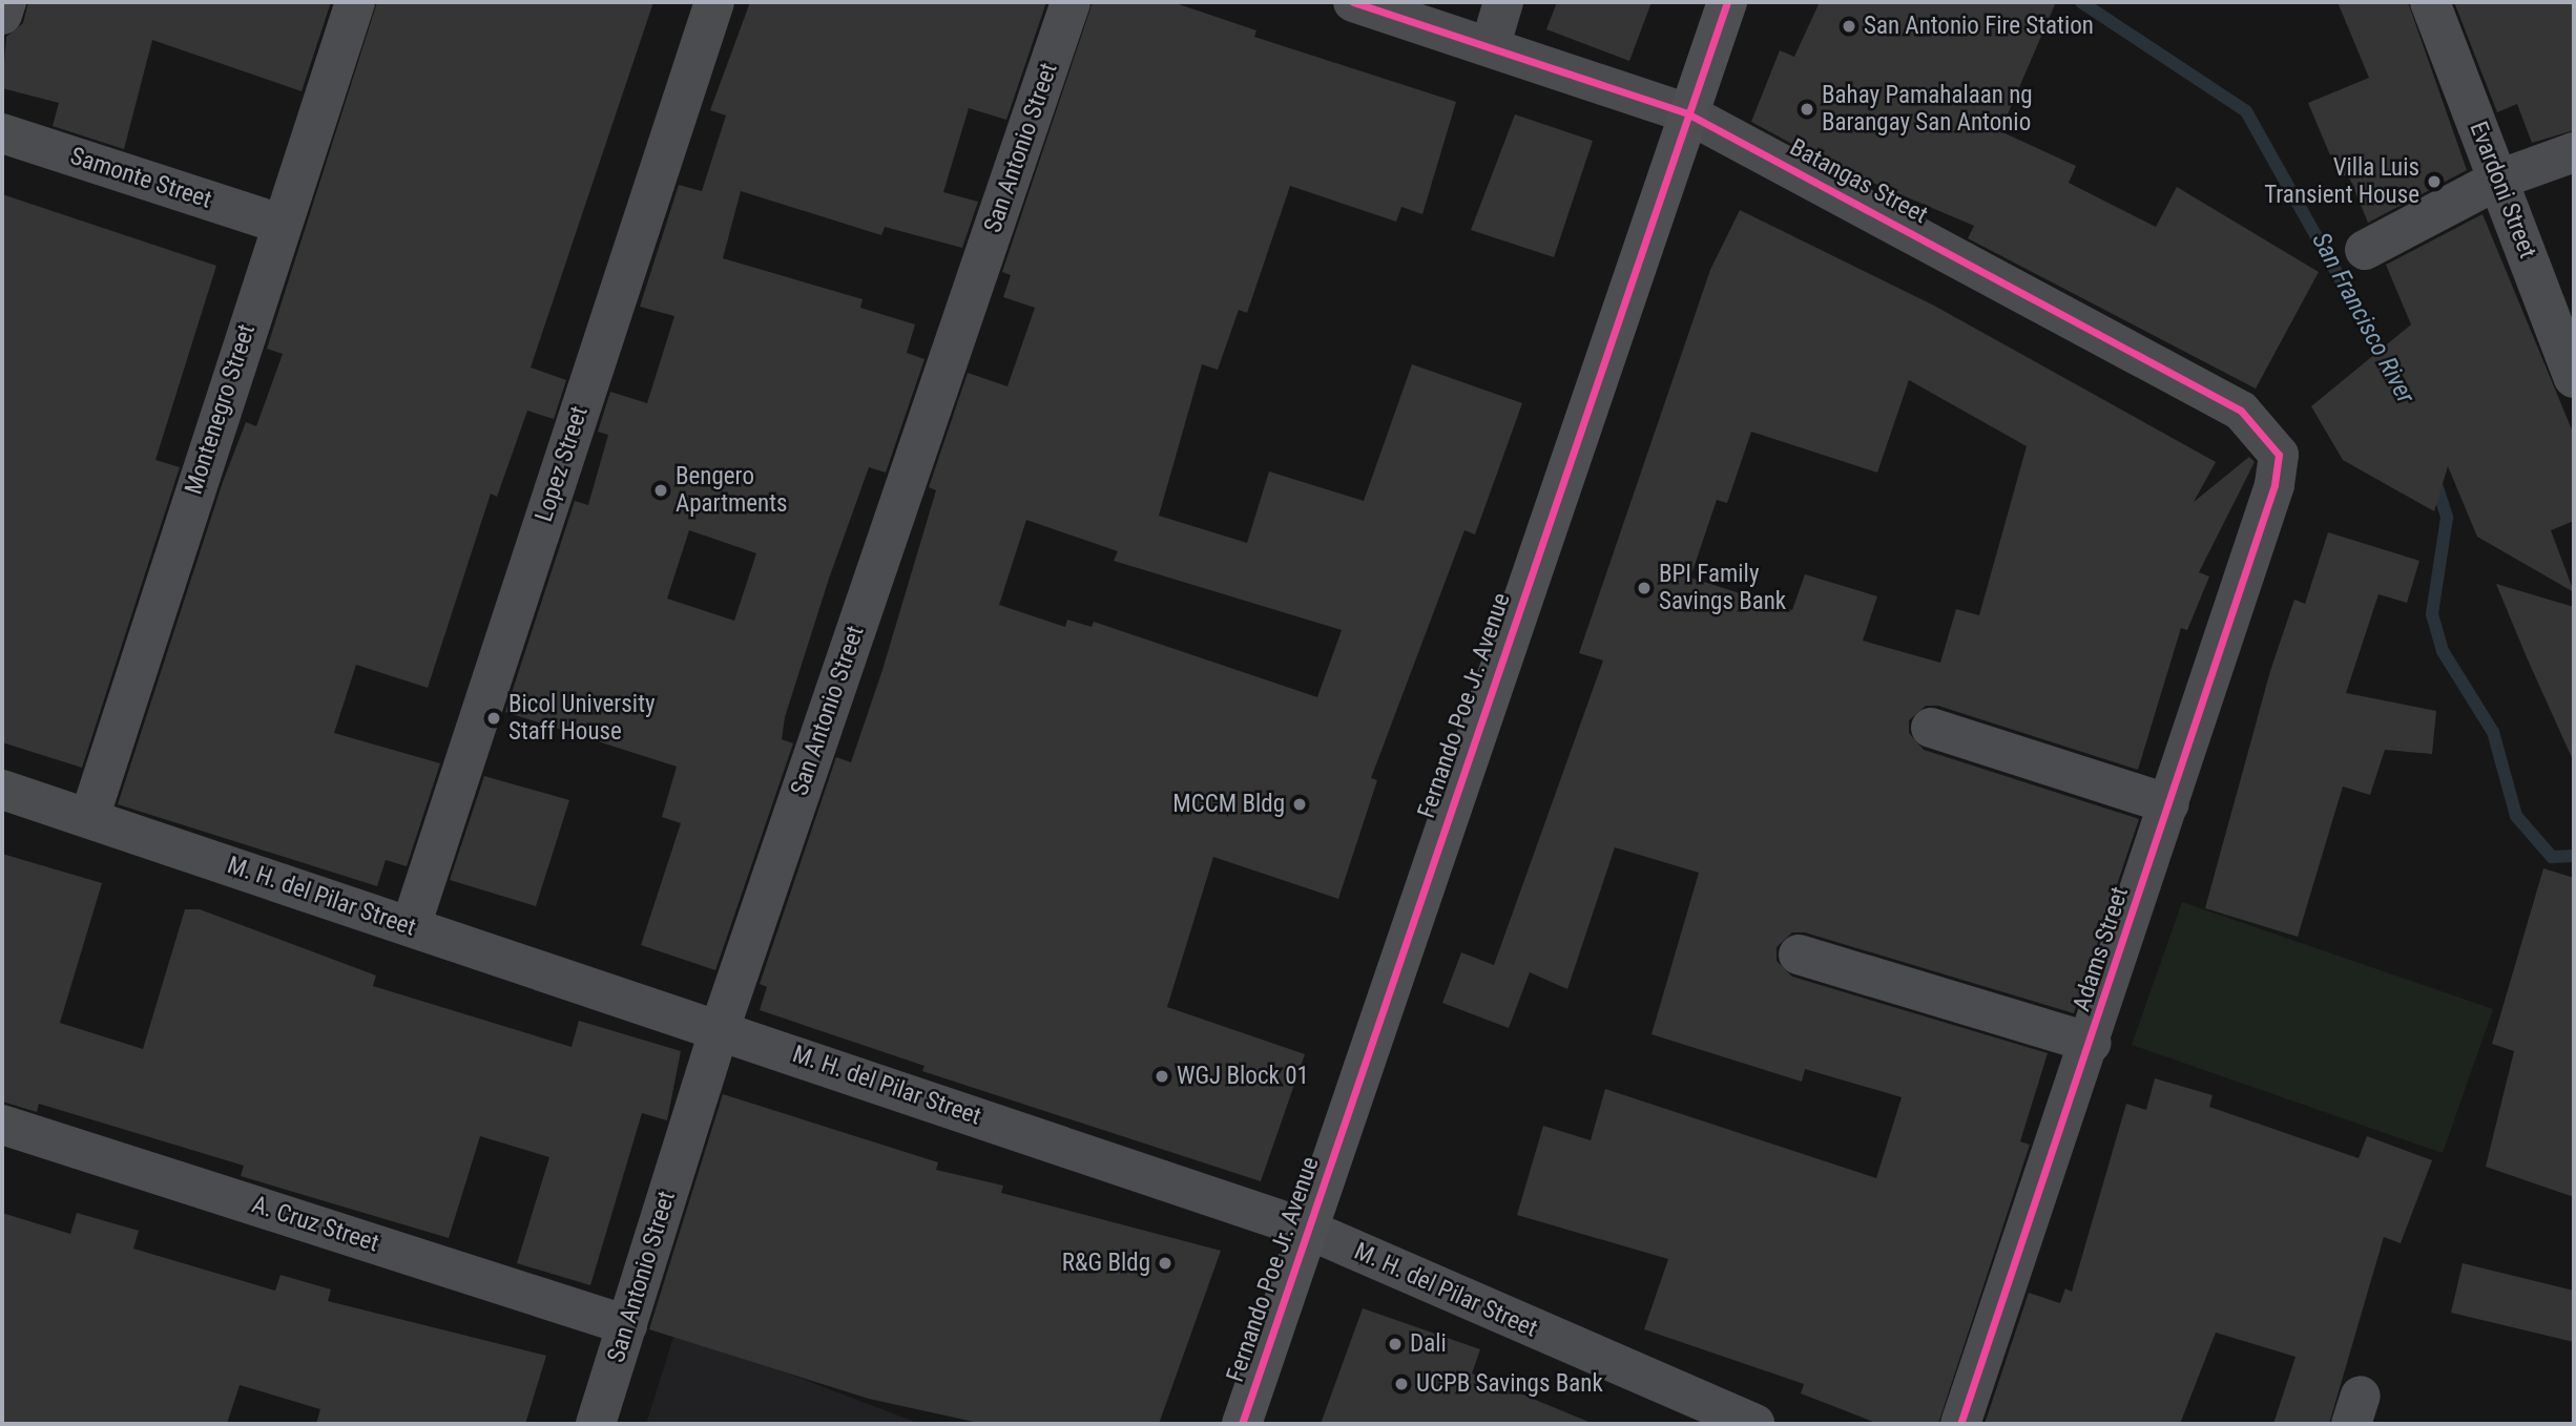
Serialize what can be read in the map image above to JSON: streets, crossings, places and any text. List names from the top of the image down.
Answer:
{
  "streets": {
    "main road": ["Fernando Poe Jr. Avenue"],
    "street": [
      "San Antonio Street",
      "Samonte Street",
      "Batangas Street",
      "Evardoni Street",
      "Montenegro Street",
      "Lopez Street",
      "M. H. del Pilar Street",
      "Adams Street",
      "A. Cruz Street"
    ]
  },
  "crossings": [
    ["San Antonio Street", "M. H. del Pilar Street"],
    ["San Antonio Street", "A. Cruz Street"],
    ["Samonte Street", "Montenegro Street"],
    ["Batangas Street", "Fernando Poe Jr. Avenue"],
    ["Batangas Street", "Adams Street"],
    ["Montenegro Street", "M. H. del Pilar Street"],
    ["Lopez Street", "M. H. del Pilar Street"],
    ["Fernando Poe Jr. Avenue", "M. H. del Pilar Street"]
  ],
  "water": ["San Francisco River"],
  "places": [
    "San Antonio Fire Station",
    "Bahay Pamahalaan ng Barangay San Antonio",
    "Villa Luis Transient House",
    "Bengero Apartments",
    "BPI Family Savings Bank",
    "Bicol University Staff House",
    "MCCM Bldg",
    "WGJ Block 01",
    "R&G Bldg",
    "Dali",
    "UCPB Savings Bank"
  ]
}
